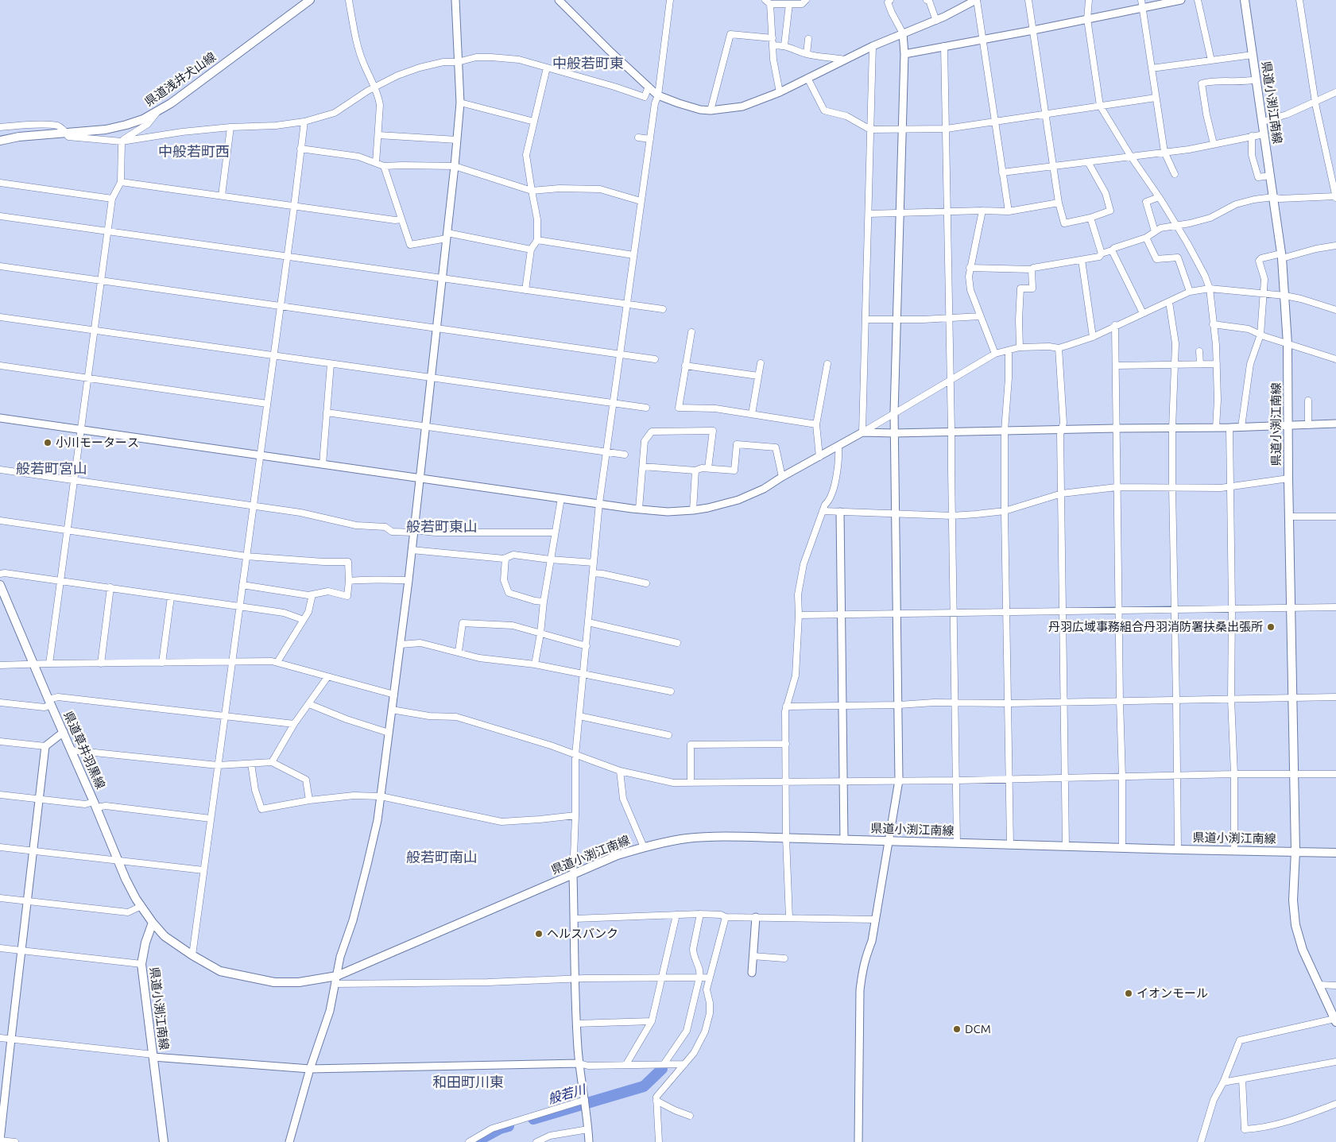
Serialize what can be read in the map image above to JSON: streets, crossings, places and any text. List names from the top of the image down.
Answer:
{
  "streets": {
    "main road": ["県道浅井犬山線", "県道小渕江南線", "県道草井羽黒線"]
  },
  "crossings": [
    ["県道小渕江南線", "県道草井羽黒線"]
  ],
  "districts": [
    "中般若町東",
    "中般若町西",
    "般若町宮山",
    "般若町東山",
    "般若町南山",
    "和田町川東"
  ],
  "water": ["般若川"],
  "places": [
    "小川モータース",
    "丹羽広域事務組合丹羽消防署扶桑出張所",
    "ヘルスバンク",
    "イオンモール",
    "DCM"
  ]
}
